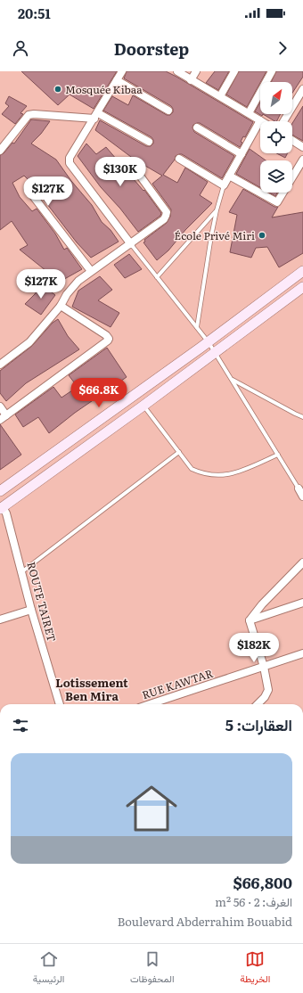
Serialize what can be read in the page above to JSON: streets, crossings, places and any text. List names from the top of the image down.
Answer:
{
  "streets": {
    "street": ["ROUTE TAIRET", "RUE KAWTAR"]
  },
  "districts": ["Lotissement Ben Mira"],
  "places": ["Mosquée Kibaa", "École Privé Miri"],
  "north": "top right",
  "page": {
    "status": "20:51",
    "header": "Doorstep",
    "price": [
      "$130K",
      "$127K",
      "$127K",
      "$66.8K",
      "$182K"
    ],
    "heading": "العقارات: 5",
    "list": [
      {
        "name": "$66,800",
        "note": "الغرف: 2 · 56 m² · Boulevard Abderrahim Bouabid"
      }
    ],
    "tabs": ["الخريطة", "المحفوظات", "الرئيسية"]
  }
}
